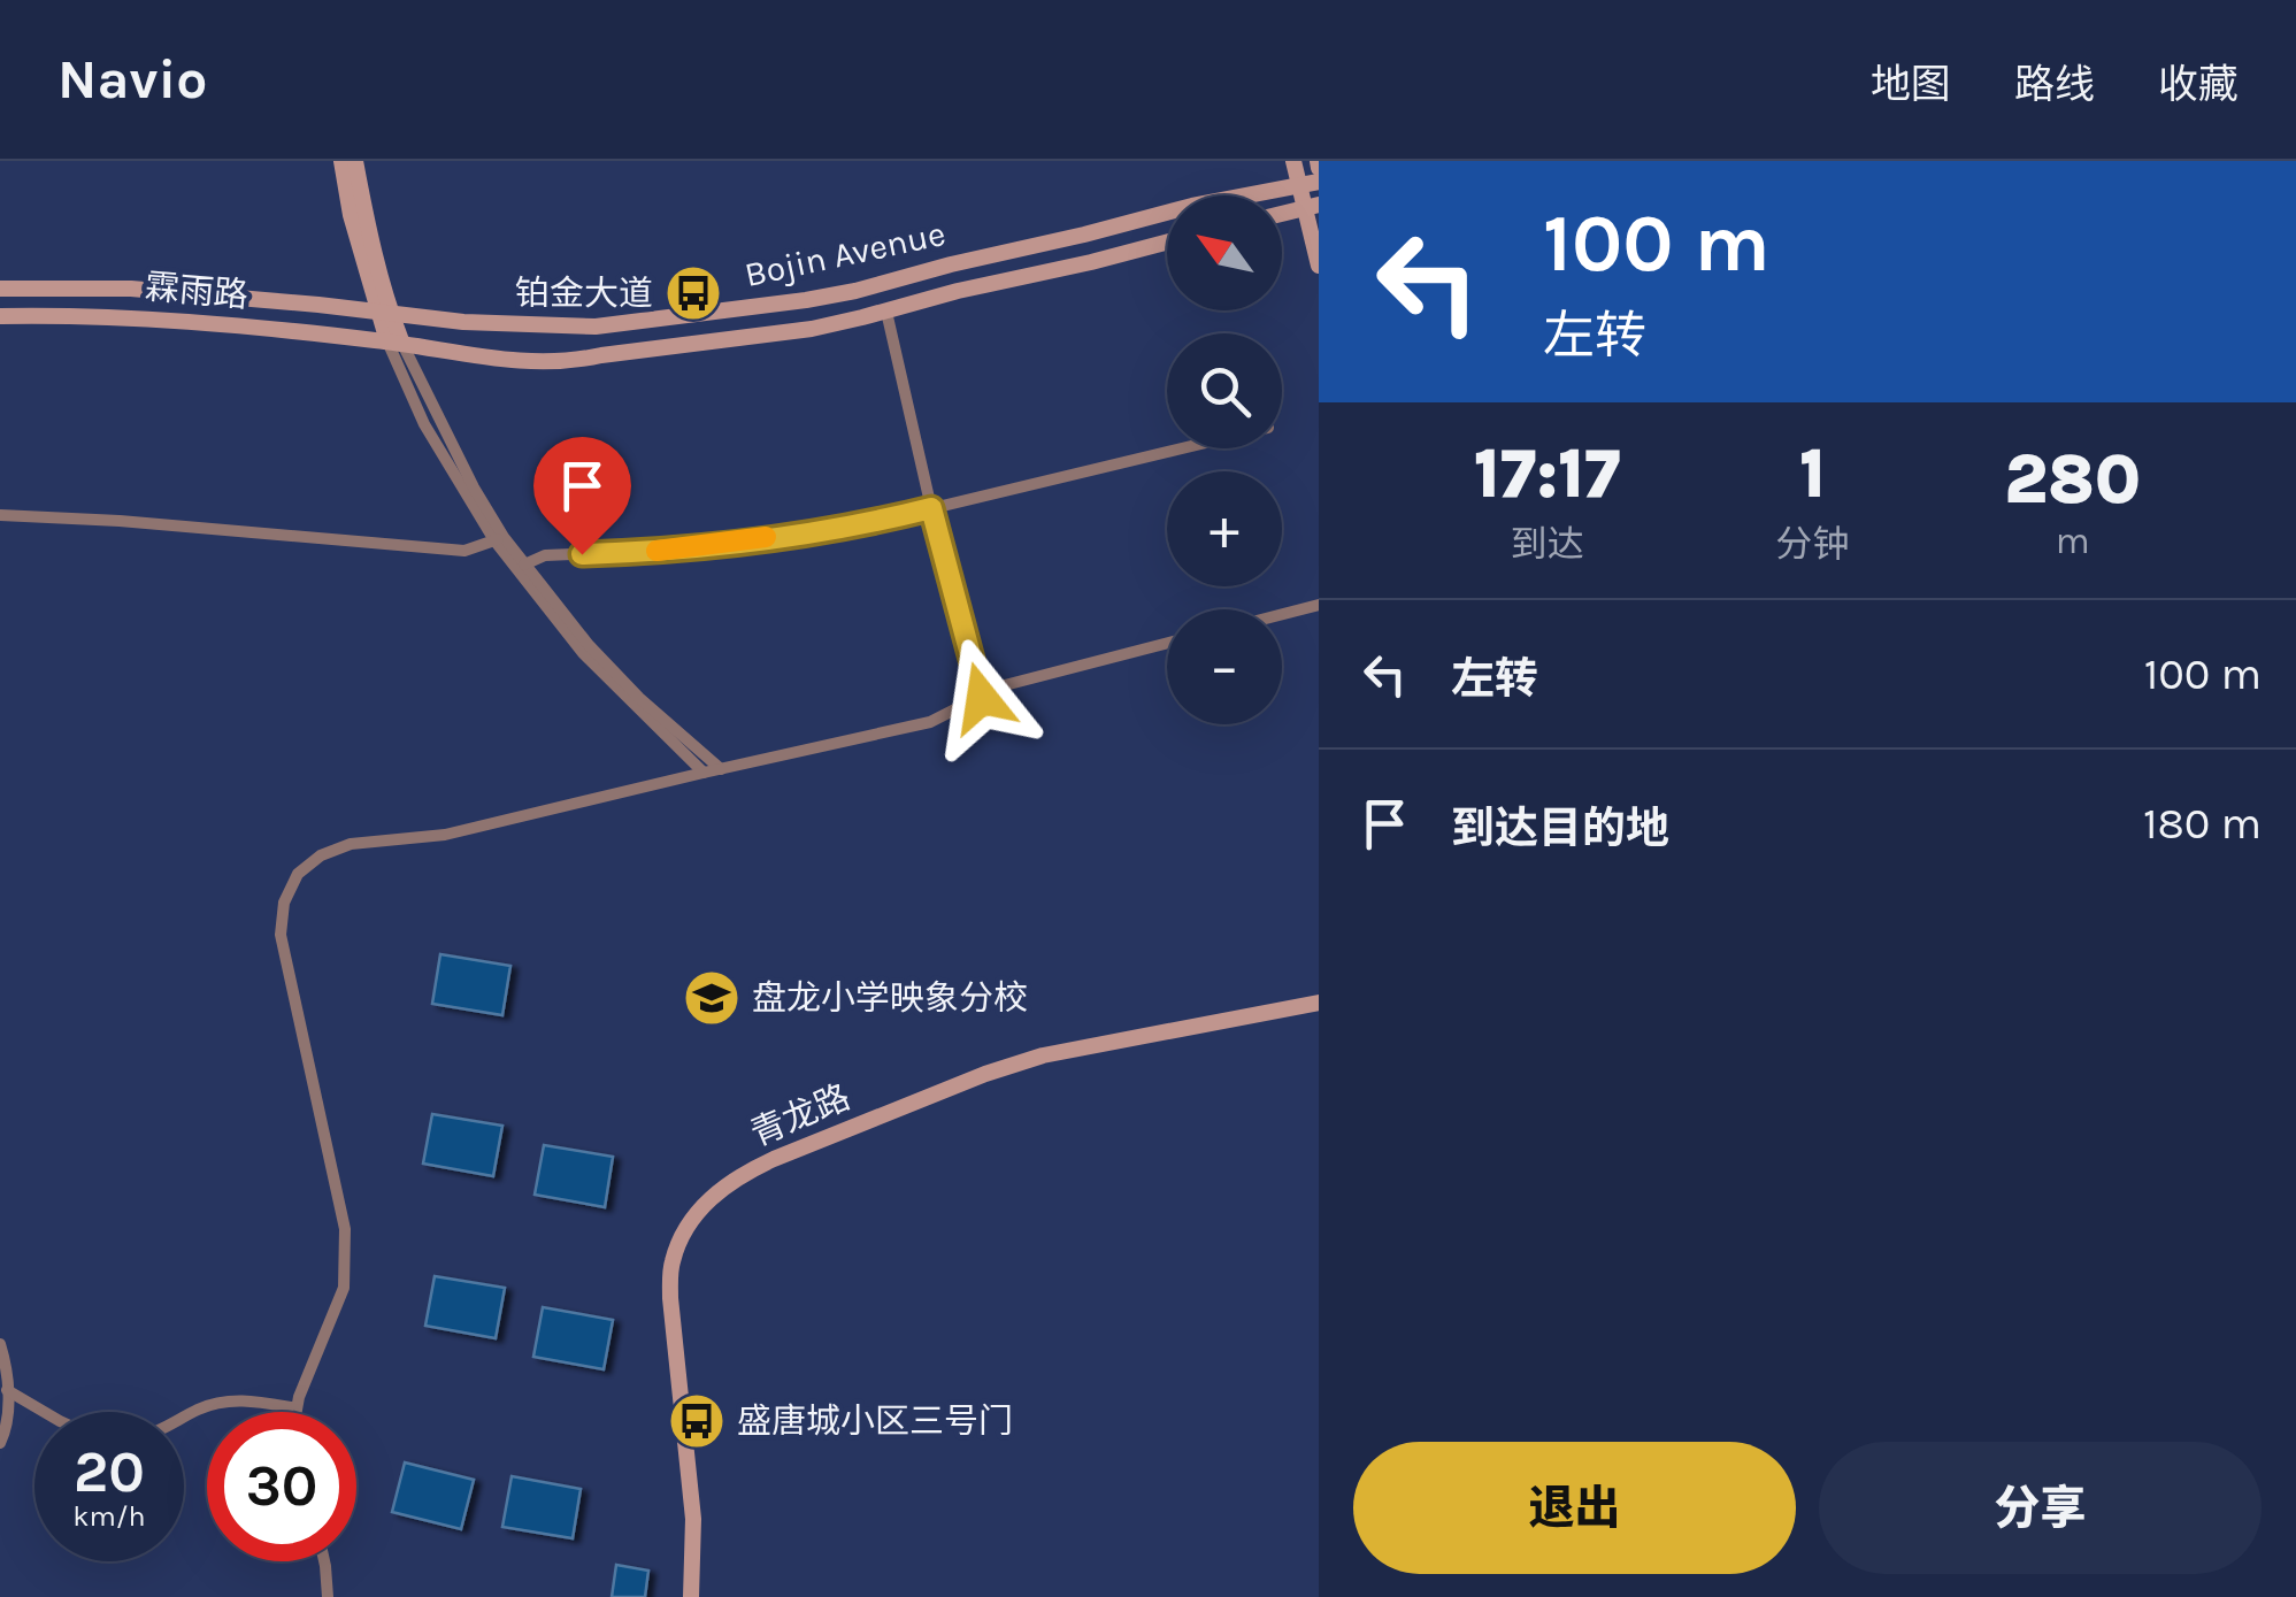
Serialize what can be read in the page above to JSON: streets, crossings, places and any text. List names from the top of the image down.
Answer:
{
  "streets": {
    "main road": ["Bojin Avenue", "霖雨路", "青龙路"]
  },
  "crossings": [
    ["Bojin Avenue", "霖雨路"]
  ],
  "places": {
    "bus stop": ["铂金大道", "盛唐城小区三号门"],
    "school or university": ["盘龙小学映象分校"]
  },
  "north": "top left",
  "page": {
    "header": "Navio",
    "nav": ["地图", "路线", "收藏"],
    "turn": ["100 m", "左转"],
    "map_buttons": ["+", "−"],
    "eta": [
      "17:17",
      "到达",
      "1",
      "分钟",
      "280",
      "m"
    ],
    "list": [
      {
        "name": "左转",
        "value": "100 m"
      },
      {
        "name": "到达目的地",
        "value": "180 m"
      }
    ],
    "speed": "20 km/h",
    "limit": "30",
    "buttons": ["退出", "分享"]
  }
}
